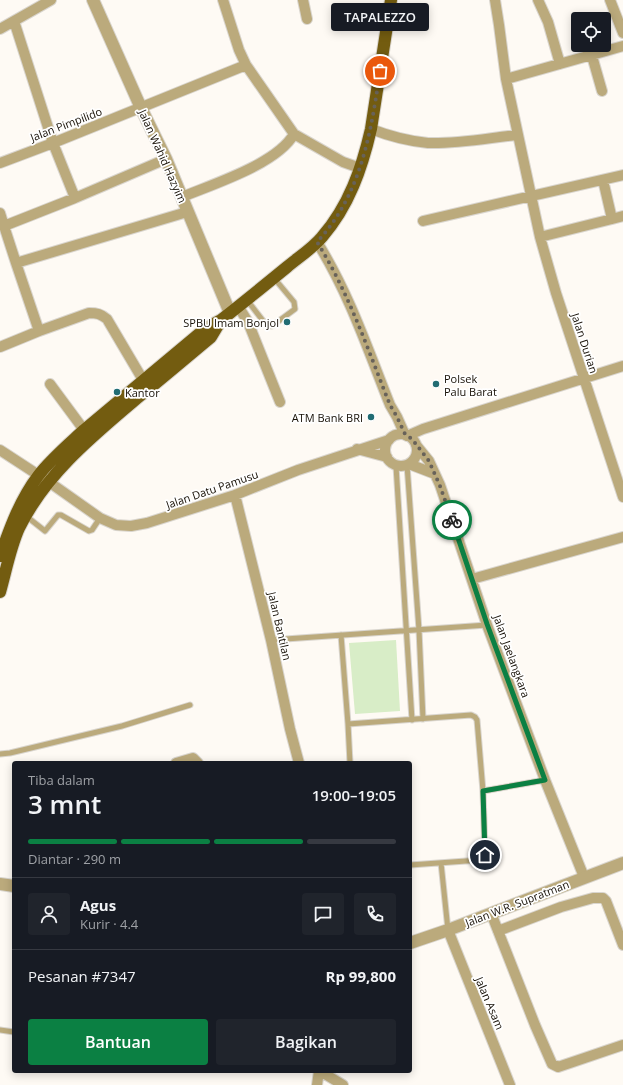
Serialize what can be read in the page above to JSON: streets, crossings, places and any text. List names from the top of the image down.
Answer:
{
  "streets": {
    "street": [
      "Jalan Pimpilido",
      "Jalan Wahid Hazyim",
      "Jalan Durian",
      "Jalan Datu Pamusu",
      "Jalan Bantilan",
      "Jalan Jaelangkara",
      "Jalan W.R. Supratman",
      "Jalan Asam"
    ]
  },
  "crossings": [
    ["Jalan Pimpilido", "Jalan Wahid Hazyim"],
    ["Jalan Datu Pamusu", "Jalan Bantilan"],
    ["Jalan Datu Pamusu", "Jalan Jaelangkara"],
    ["Jalan Jaelangkara", "Jalan W.R. Supratman"],
    ["Jalan W.R. Supratman", "Jalan Asam"]
  ],
  "places": [
    "TAPALEZZO",
    "SPBU Imam Bonjol",
    "Polsek Palu Barat",
    "Kantor",
    "ATM Bank BRI"
  ],
  "page": {
    "bubble": "TAPALEZZO",
    "heading": ["3 mnt", "Tiba dalam", "19:00–19:05"],
    "panel": [
      "Agus",
      "Kurir · 4.4",
      "Pesanan #7347",
      "Rp 99,800"
    ],
    "bar": "Diantar · 290 m",
    "buttons": ["Bantuan", "Bagikan"]
  }
}
